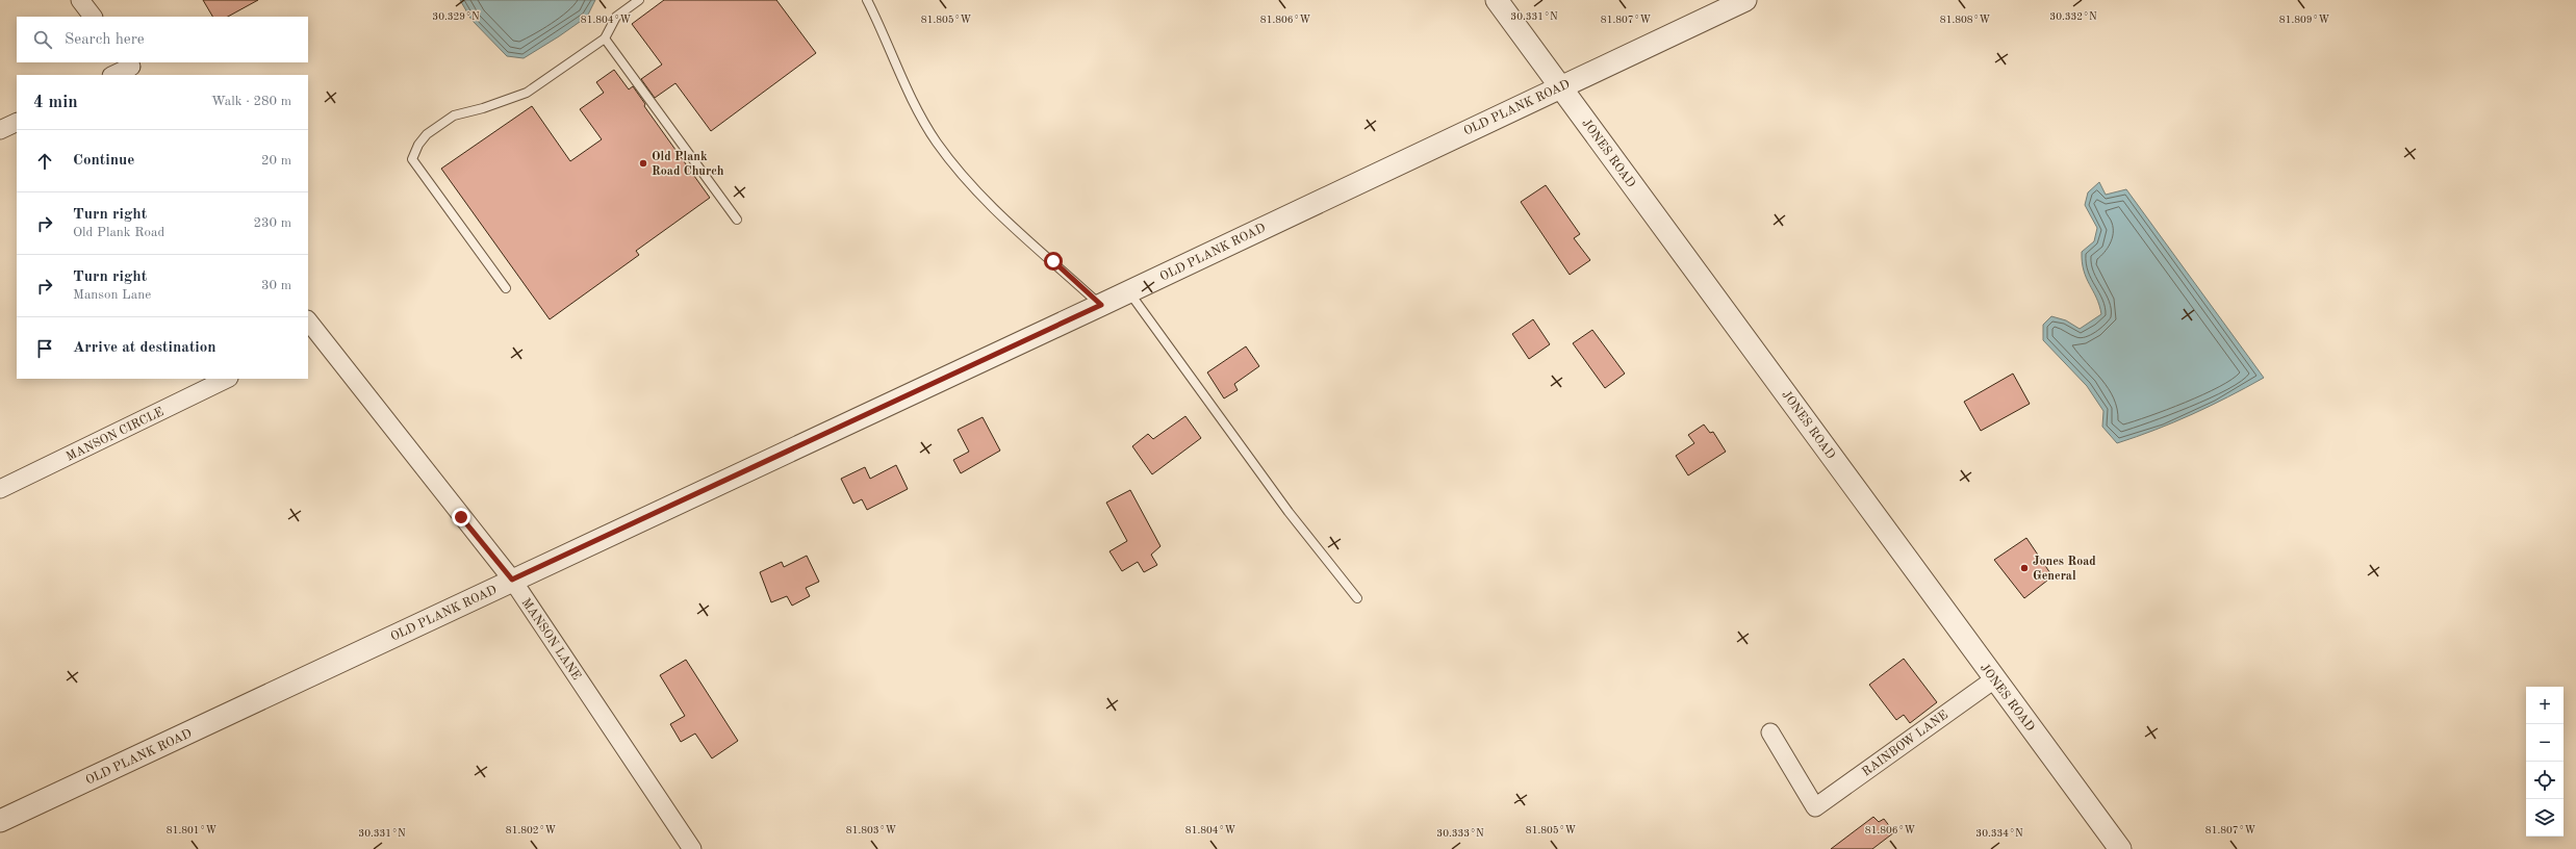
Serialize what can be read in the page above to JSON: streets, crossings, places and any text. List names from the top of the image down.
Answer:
{
  "streets": {
    "street": [
      "OLD PLANK ROAD",
      "JONES ROAD",
      "MANSON CIRCLE",
      "MANSON LANE",
      "RAINBOW LANE"
    ]
  },
  "crossings": [
    ["OLD PLANK ROAD", "JONES ROAD"],
    ["OLD PLANK ROAD", "MANSON LANE"],
    ["JONES ROAD", "RAINBOW LANE"]
  ],
  "places": ["Old Plank Road Church", "Jones Road General"],
  "page": {
    "search": "Search here",
    "heading": ["4 min", "Walk · 280 m"],
    "list": [
      ["Continue", "20 m"],
      ["Turn right", "Old Plank Road", "230 m"],
      ["Turn right", "Manson Lane", "30 m"],
      "Arrive at destination"
    ],
    "map_buttons": ["+", "−"]
  },
  "coordinates": [
    "30.329°N",
    "30.331°N",
    "30.332°N",
    "81.804°W",
    "81.805°W",
    "81.806°W",
    "81.807°W",
    "81.808°W",
    "81.809°W",
    "81.801°W",
    "81.802°W",
    "81.803°W",
    "30.333°N",
    "30.334°N"
  ]
}
